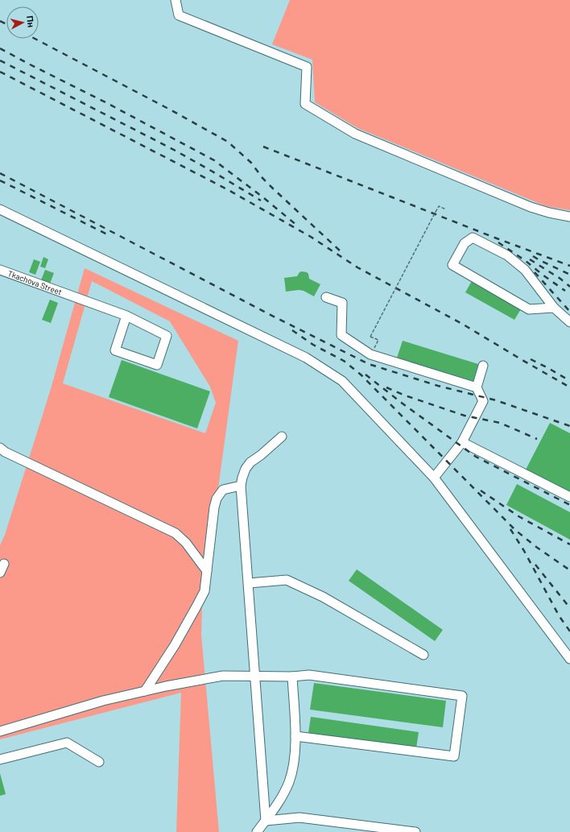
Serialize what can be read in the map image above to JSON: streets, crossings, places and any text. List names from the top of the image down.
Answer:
{
  "streets": {
    "street": ["Tkachova Street"]
  },
  "north": "right"
}
